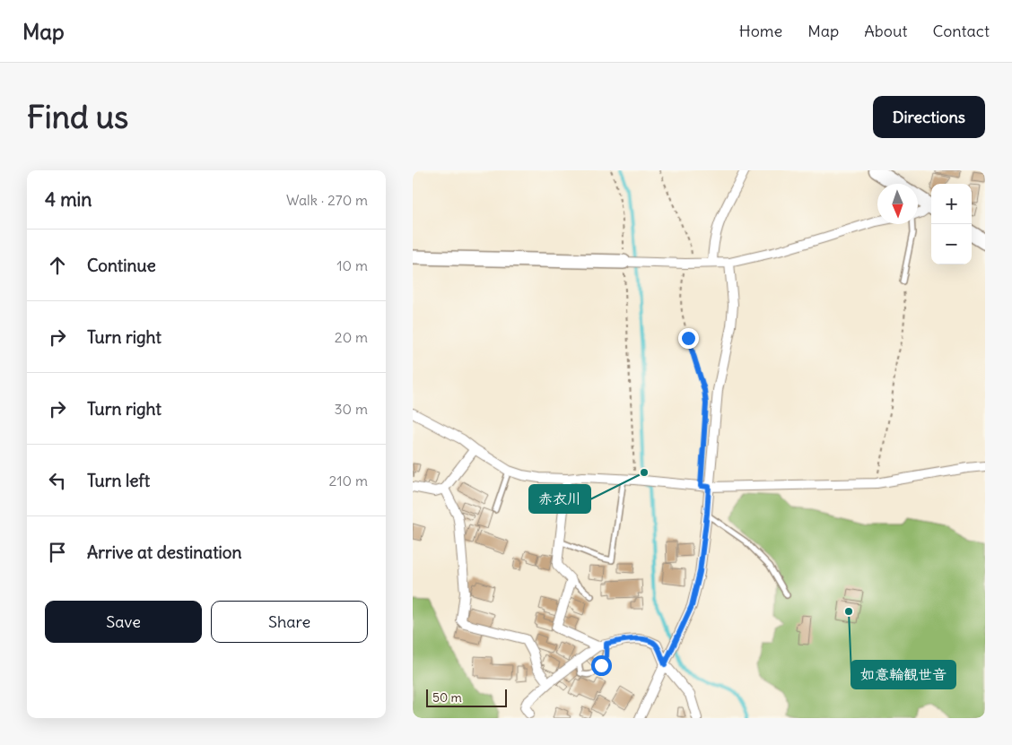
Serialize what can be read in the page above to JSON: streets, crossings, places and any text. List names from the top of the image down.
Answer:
{
  "places": ["赤衣川", "如意輪観世音"],
  "scale_bar": "50 m",
  "north": "bottom",
  "page": {
    "header": "Map",
    "nav": [
      "Home",
      "Map",
      "About",
      "Contact"
    ],
    "buttons": [
      "Directions",
      ["Save", "Share"]
    ],
    "title": "Find us",
    "heading": ["4 min", "Walk · 270 m"],
    "map_buttons": ["+", "−"],
    "list": [
      ["Continue", "10 m"],
      ["Turn right", "20 m"],
      ["Turn right", "30 m"],
      ["Turn left", "210 m"],
      "Arrive at destination"
    ],
    "scale": "50 m"
  }
}
